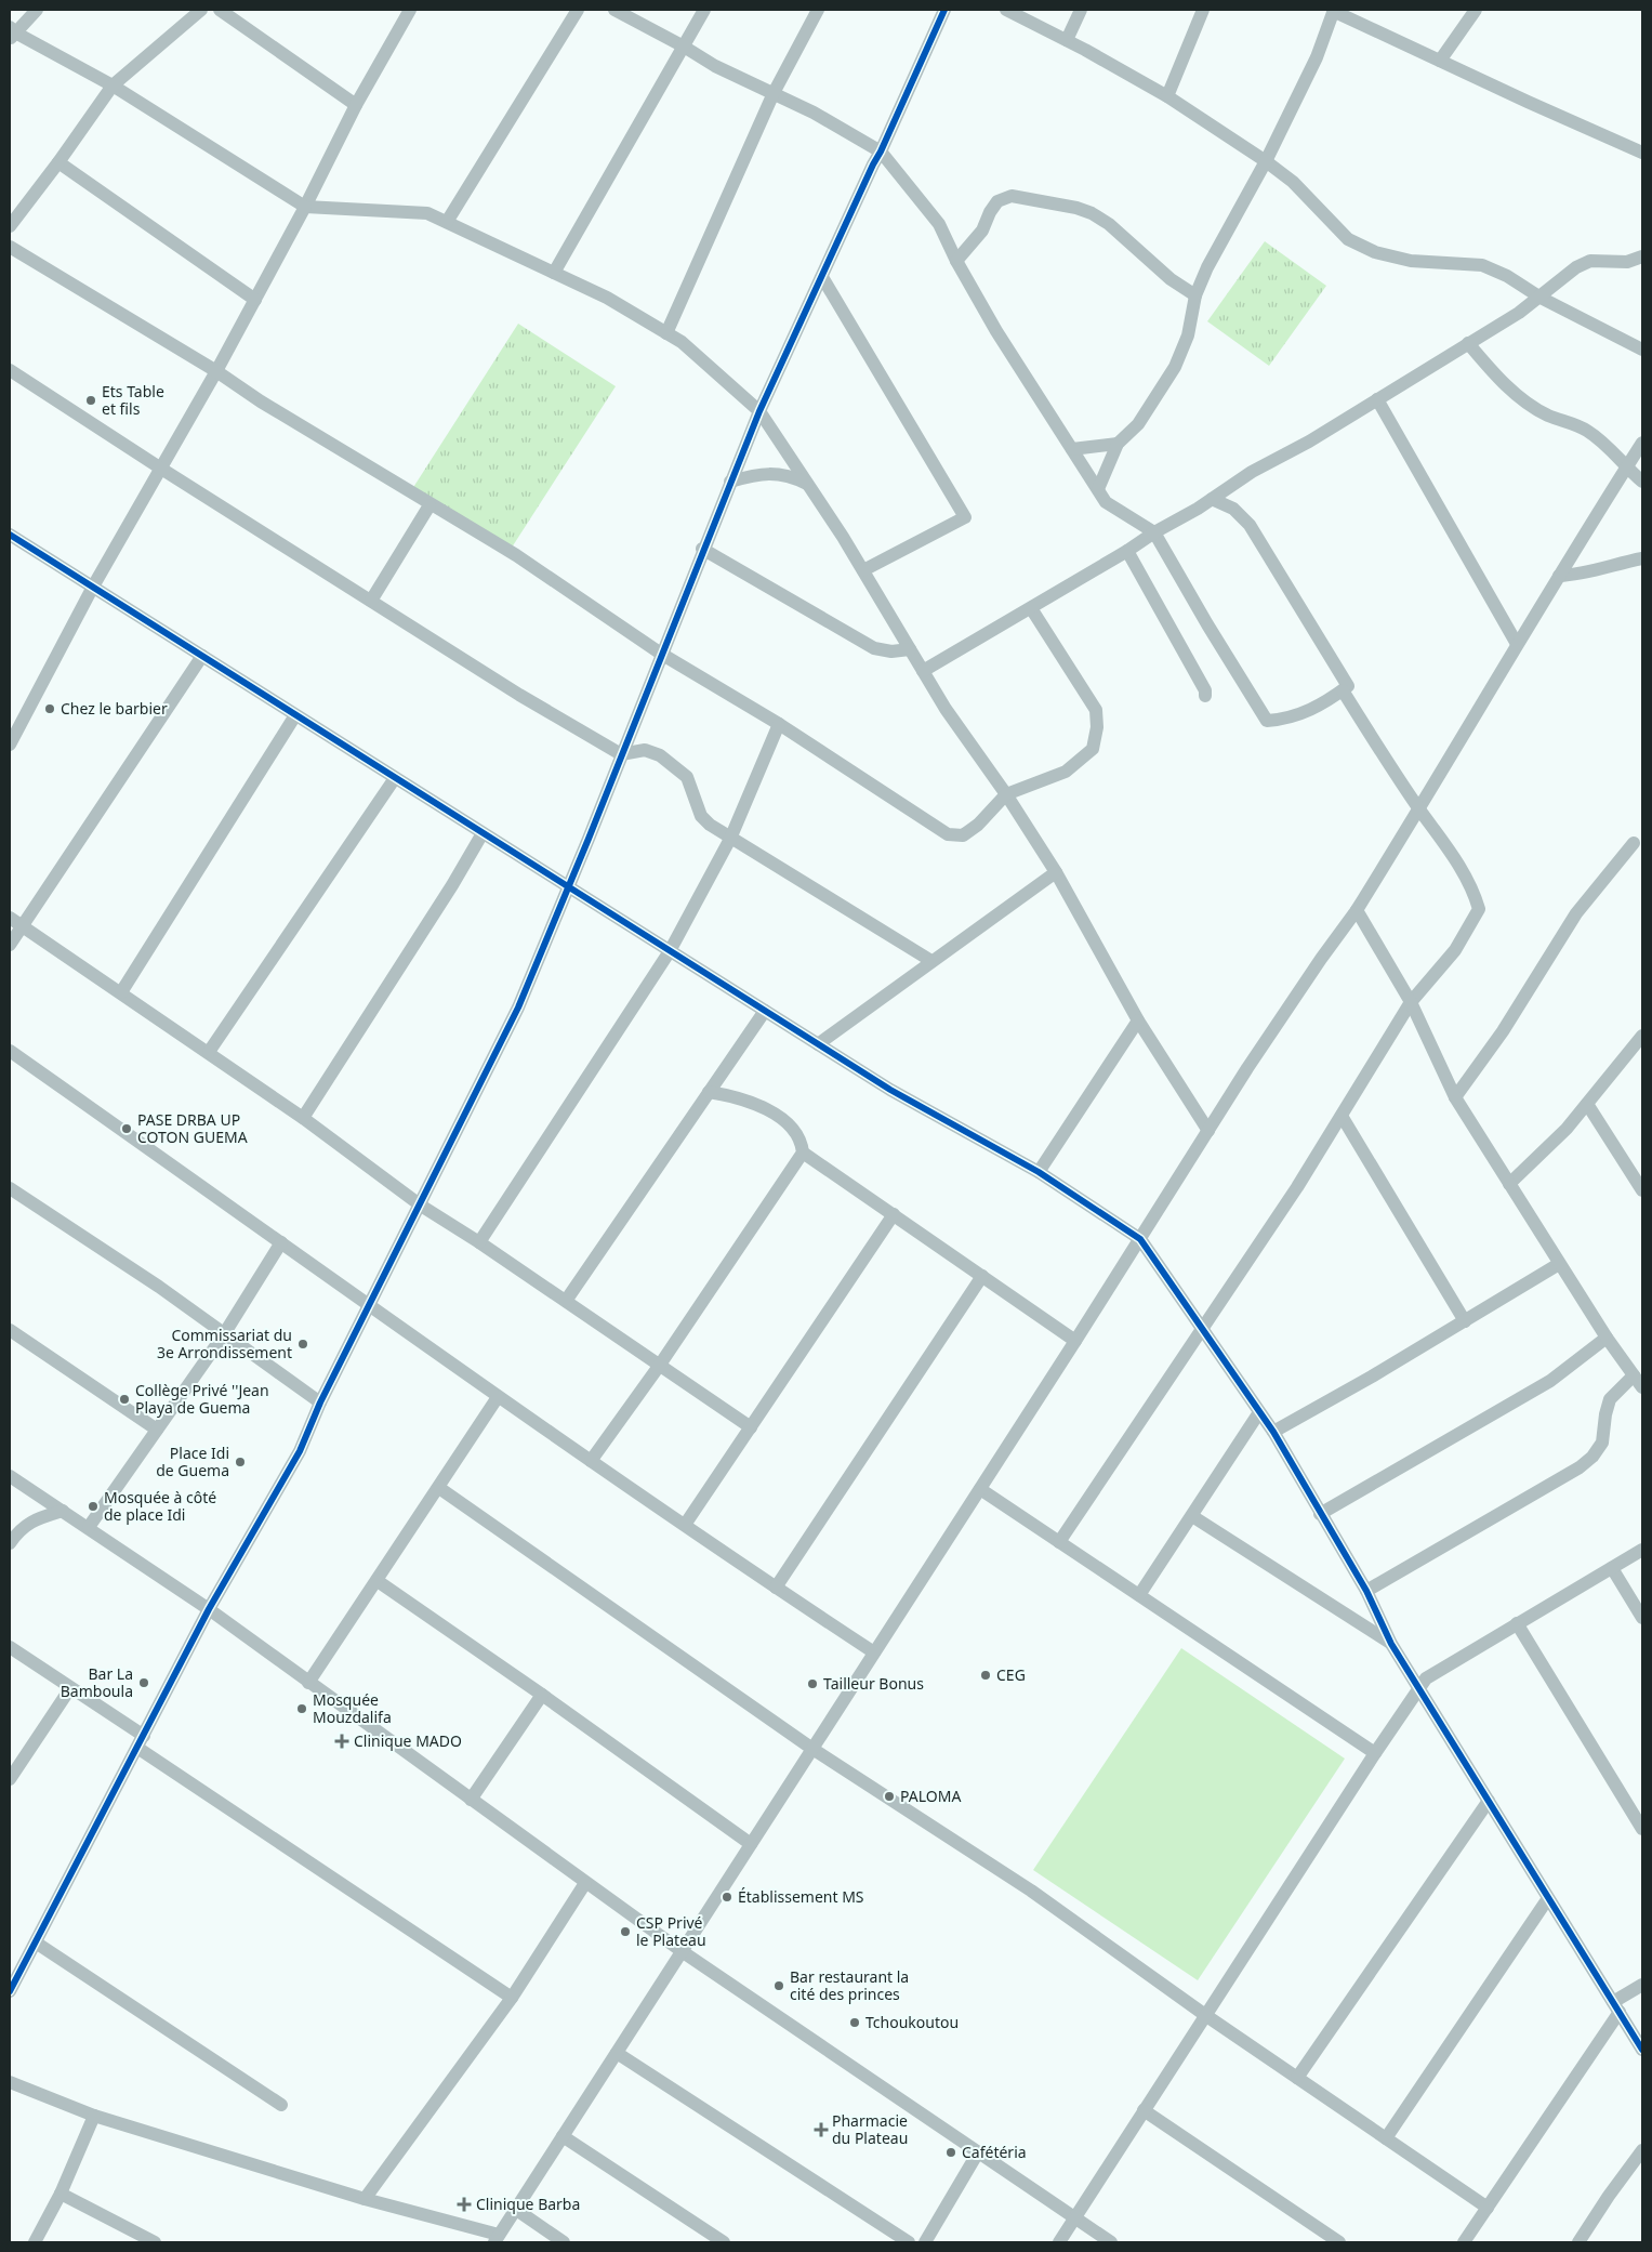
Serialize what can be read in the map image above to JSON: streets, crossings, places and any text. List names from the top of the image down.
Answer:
{
  "places": {
    "other": [
      "Ets Table et fils",
      "Chez le barbier",
      "PASE DRBA UP COTON GUEMA",
      "Commissariat du 3e Arrondissement",
      "Collège Privé ''Jean Playa de Guema",
      "Place Idi de Guema",
      "Mosquée à côté de place Idi",
      "CEG",
      "Bar La Bamboula",
      "Tailleur Bonus",
      "Mosquée Mouzdalifa",
      "PALOMA",
      "Établissement MS",
      "CSP Privé le Plateau",
      "Bar restaurant la cité des princes",
      "Tchoukoutou",
      "Cafétéria"
    ],
    "health": ["Clinique MADO", "Pharmacie du Plateau", "Clinique Barba"]
  }
}
